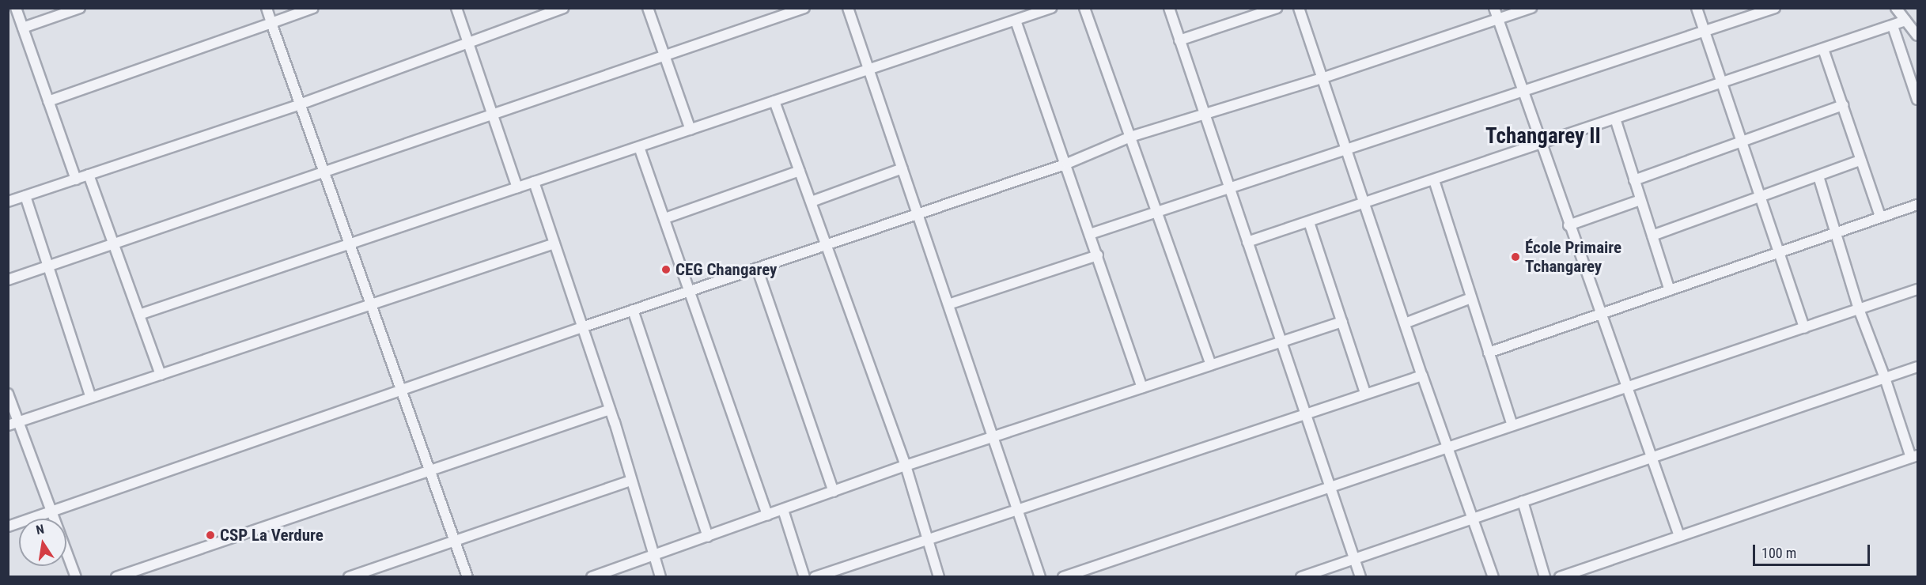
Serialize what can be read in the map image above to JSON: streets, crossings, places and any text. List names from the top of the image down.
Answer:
{
  "districts": ["Tchangarey II"],
  "places": ["École Primaire Tchangarey", "CEG Changarey", "CSP La Verdure"],
  "scale_bar": "100 m",
  "north": "top"
}
